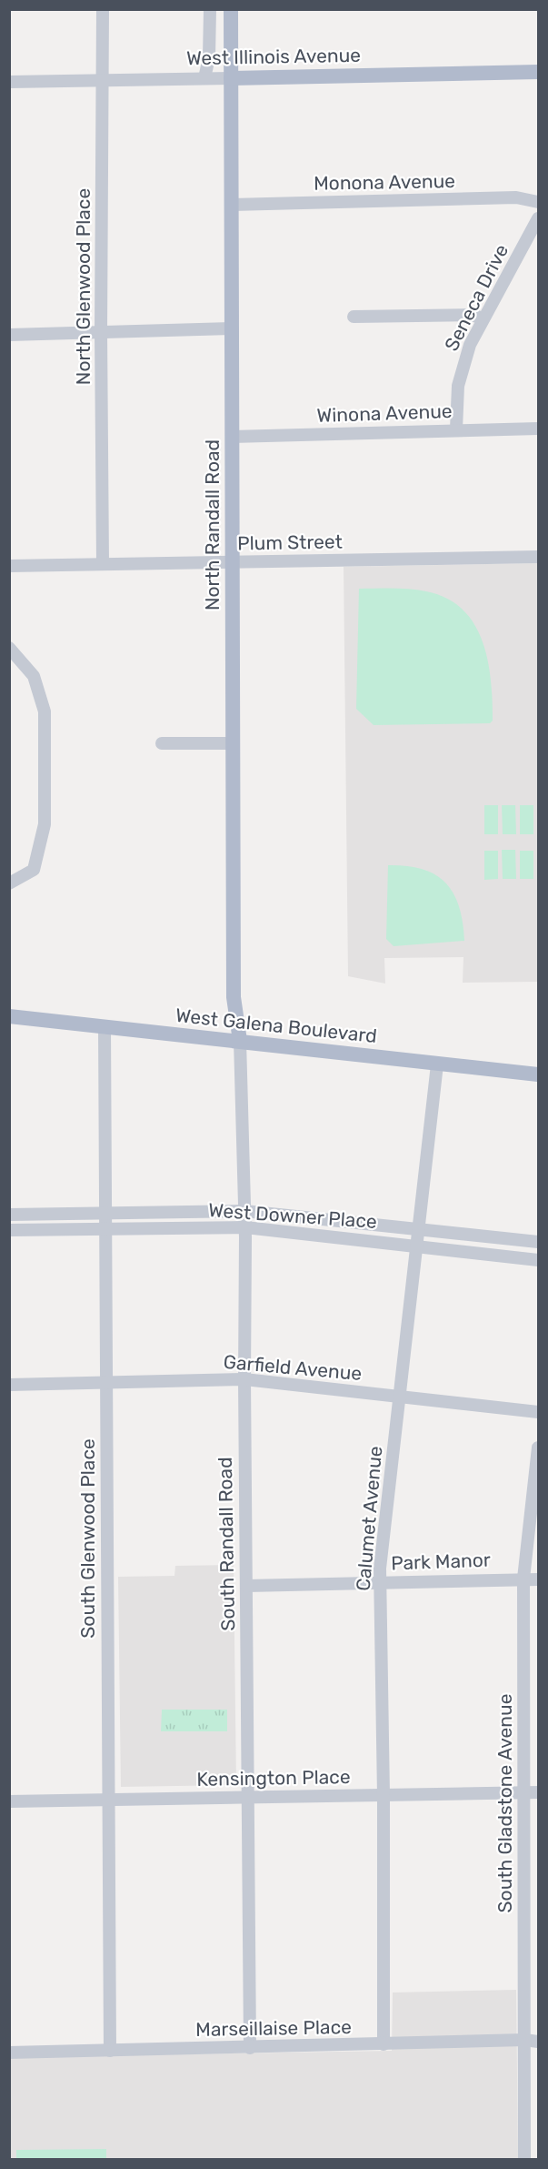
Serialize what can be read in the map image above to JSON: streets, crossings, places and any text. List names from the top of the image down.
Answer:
{
  "streets": {
    "main road": ["West Illinois Avenue", "North Randall Road", "West Galena Boulevard"],
    "street": [
      "Monona Avenue",
      "North Glenwood Place",
      "Seneca Drive",
      "Winona Avenue",
      "Plum Street",
      "West Downer Place",
      "Garfield Avenue",
      "Calumet Avenue",
      "South Glenwood Place",
      "South Randall Road",
      "Park Manor",
      "Kensington Place",
      "South Gladstone Avenue",
      "Marseillaise Place"
    ]
  },
  "crossings": [
    ["West Illinois Avenue", "North Glenwood Place"],
    ["West Illinois Avenue", "North Randall Road"],
    ["Monona Avenue", "North Randall Road"],
    ["North Glenwood Place", "Plum Street"],
    ["Seneca Drive", "Winona Avenue"],
    ["Winona Avenue", "North Randall Road"],
    ["North Randall Road", "Plum Street"],
    ["North Randall Road", "West Galena Boulevard"],
    ["North Randall Road", "South Randall Road"],
    ["West Galena Boulevard", "Calumet Avenue"],
    ["West Galena Boulevard", "South Glenwood Place"],
    ["West Galena Boulevard", "South Randall Road"],
    ["West Downer Place", "Calumet Avenue"],
    ["West Downer Place", "South Glenwood Place"],
    ["West Downer Place", "South Randall Road"],
    ["Garfield Avenue", "Calumet Avenue"],
    ["Garfield Avenue", "South Glenwood Place"],
    ["Garfield Avenue", "South Randall Road"],
    ["Calumet Avenue", "Park Manor"],
    ["Calumet Avenue", "Kensington Place"],
    ["Calumet Avenue", "Marseillaise Place"],
    ["South Glenwood Place", "Kensington Place"],
    ["South Glenwood Place", "Marseillaise Place"],
    ["South Randall Road", "Park Manor"],
    ["South Randall Road", "Kensington Place"],
    ["South Randall Road", "Marseillaise Place"],
    ["Park Manor", "South Gladstone Avenue"],
    ["Kensington Place", "South Gladstone Avenue"],
    ["South Gladstone Avenue", "Marseillaise Place"]
  ]
}
